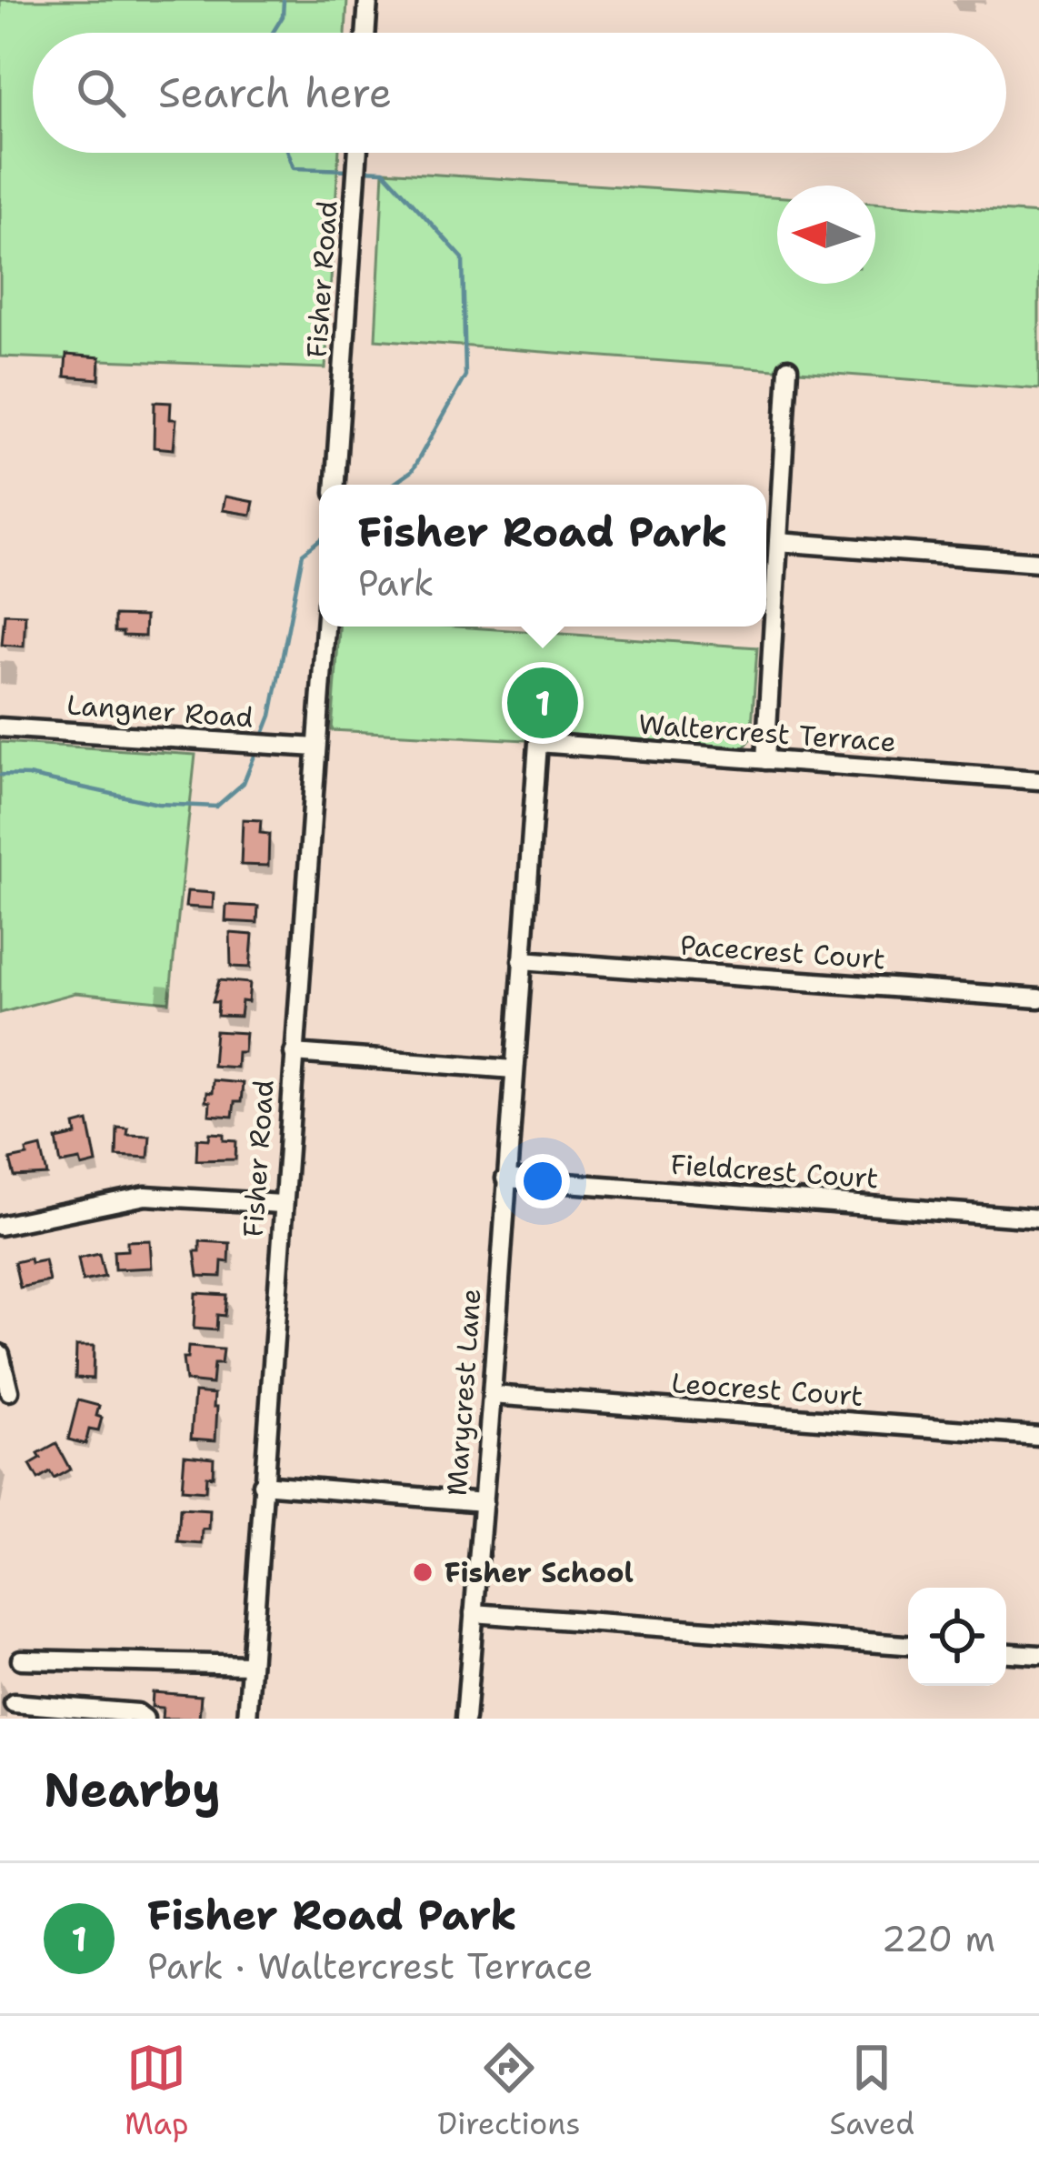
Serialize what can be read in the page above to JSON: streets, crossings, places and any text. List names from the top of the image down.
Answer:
{
  "streets": {
    "street": [
      "Fisher Road",
      "Langner Road",
      "Waltercrest Terrace",
      "Pacecrest Court",
      "Fieldcrest Court",
      "Leocrest Court",
      "Marycrest Lane"
    ]
  },
  "crossings": [
    ["Fisher Road", "Langner Road"],
    ["Waltercrest Terrace", "Marycrest Lane"],
    ["Pacecrest Court", "Marycrest Lane"],
    ["Fieldcrest Court", "Marycrest Lane"],
    ["Leocrest Court", "Marycrest Lane"]
  ],
  "places": ["Fisher School"],
  "north": "left",
  "page": {
    "search": "Search here",
    "popup": ["Fisher Road Park", "Park"],
    "pins": "1",
    "heading": "Nearby",
    "list": [
      {
        "mark": "1",
        "name": "Fisher Road Park",
        "note": "Park · Waltercrest Terrace",
        "value": "220 m"
      }
    ],
    "nav": ["Map", "Directions", "Saved"]
  }
}
